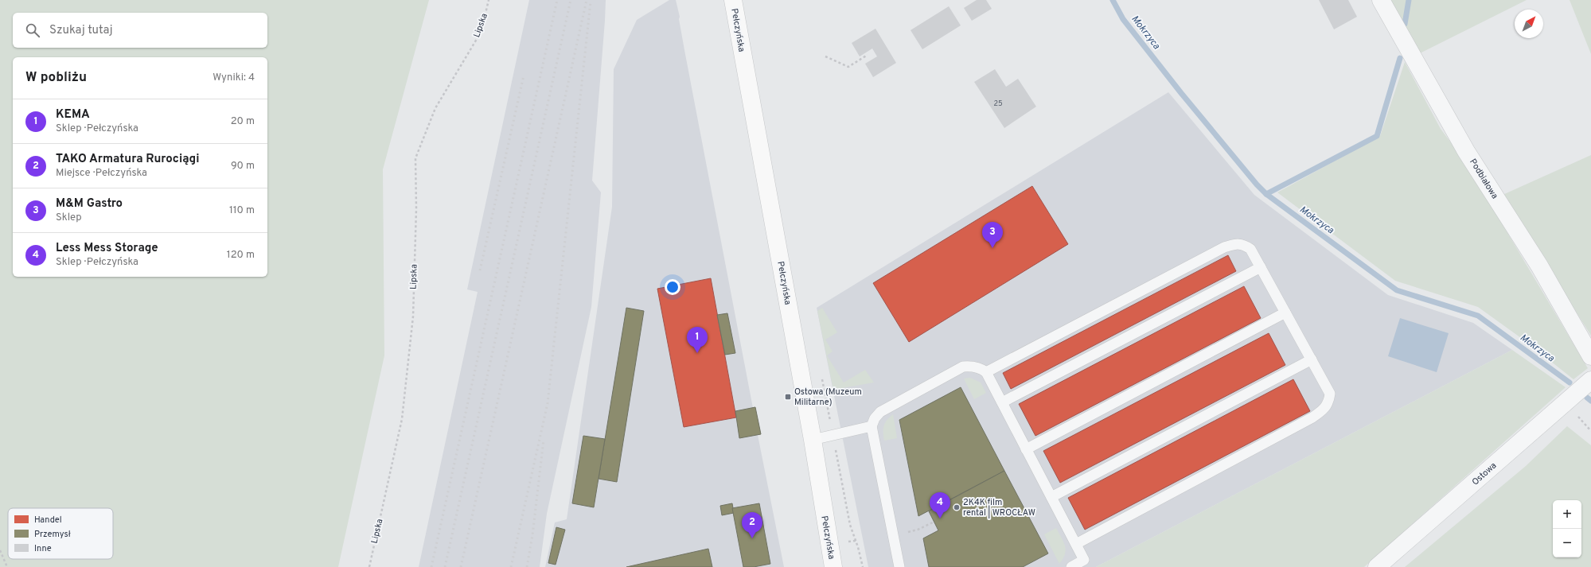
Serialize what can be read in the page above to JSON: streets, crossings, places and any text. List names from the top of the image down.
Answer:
{
  "streets": {
    "main road": ["Pełczyńska"],
    "street": ["Podbiałowa", "Ostowa"],
    "path": ["Lipska"]
  },
  "water": ["Mokrzyca"],
  "places": {
    "transit": ["Ostowa (Muzeum Militarne)"],
    "other": ["2K4K film rental | WROCŁAW"]
  },
  "house_numbers": ["25"],
  "legend": ["Handel", "Przemysł", "Inne"],
  "north": "top right",
  "page": {
    "search": "Szukaj tutaj",
    "heading": ["W pobliżu", "Wyniki: 4"],
    "list": [
      {
        "mark": "1",
        "name": "KEMA",
        "note": "Sklep · Pełczyńska",
        "value": "20 m"
      },
      {
        "mark": "2",
        "name": "TAKO Armatura Rurociągi",
        "note": "Miejsce · Pełczyńska",
        "value": "90 m"
      },
      {
        "mark": "3",
        "name": "M&M Gastro",
        "note": "Sklep",
        "value": "110 m"
      },
      {
        "mark": "4",
        "name": "Less Mess Storage",
        "note": "Sklep · Pełczyńska",
        "value": "120 m"
      }
    ],
    "pins": [
      "3",
      "1",
      "4",
      "2"
    ],
    "map_buttons": ["+", "−"]
  }
}
